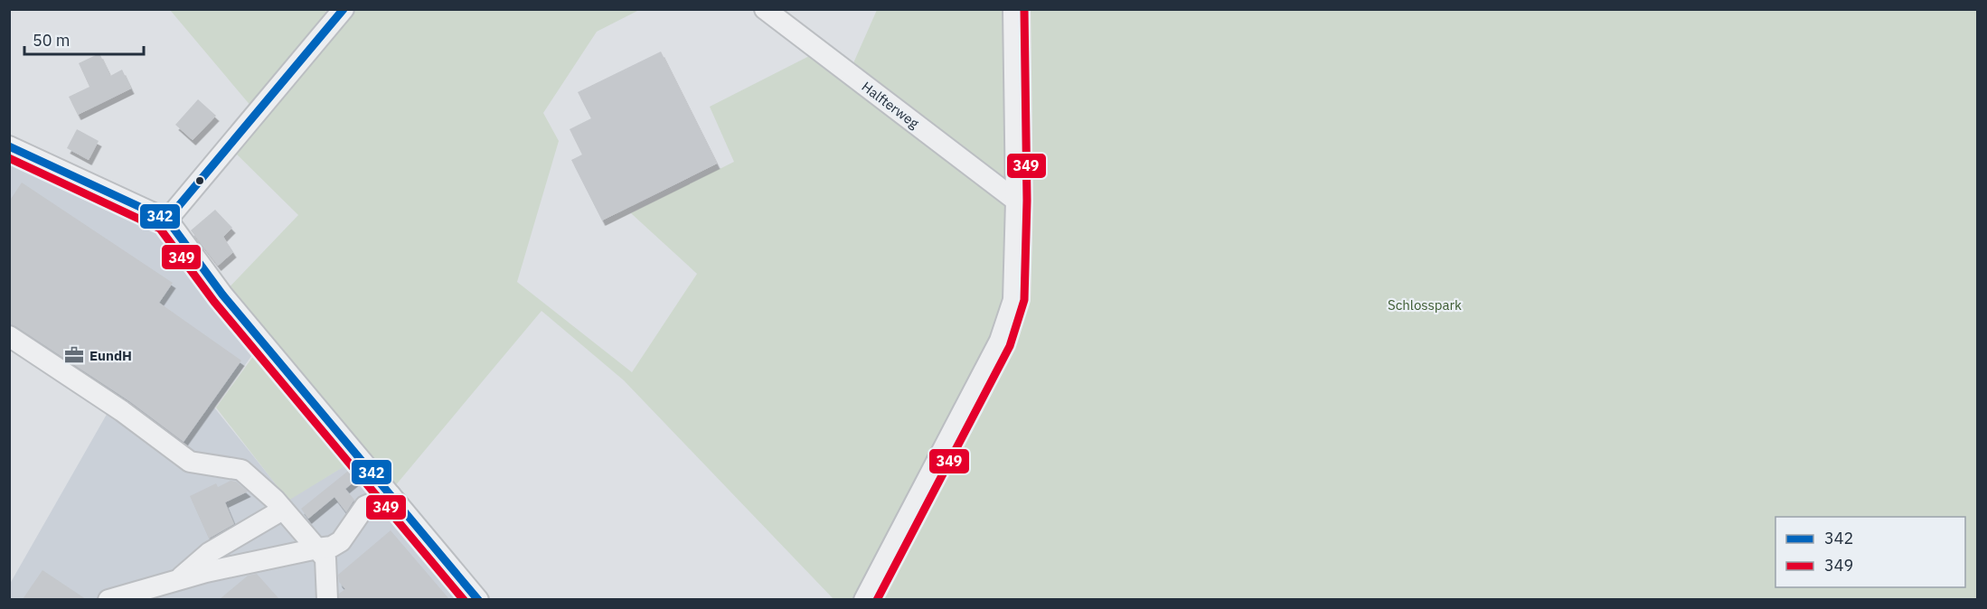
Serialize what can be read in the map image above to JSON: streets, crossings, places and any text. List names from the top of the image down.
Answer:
{
  "streets": {
    "street": ["Halfterweg"]
  },
  "parks": ["Schlosspark"],
  "places": {
    "office": ["EundH"]
  },
  "lines": ["transit line 342", "transit line 349"],
  "legend": ["342", "349"],
  "scale_bar": "50 m"
}
